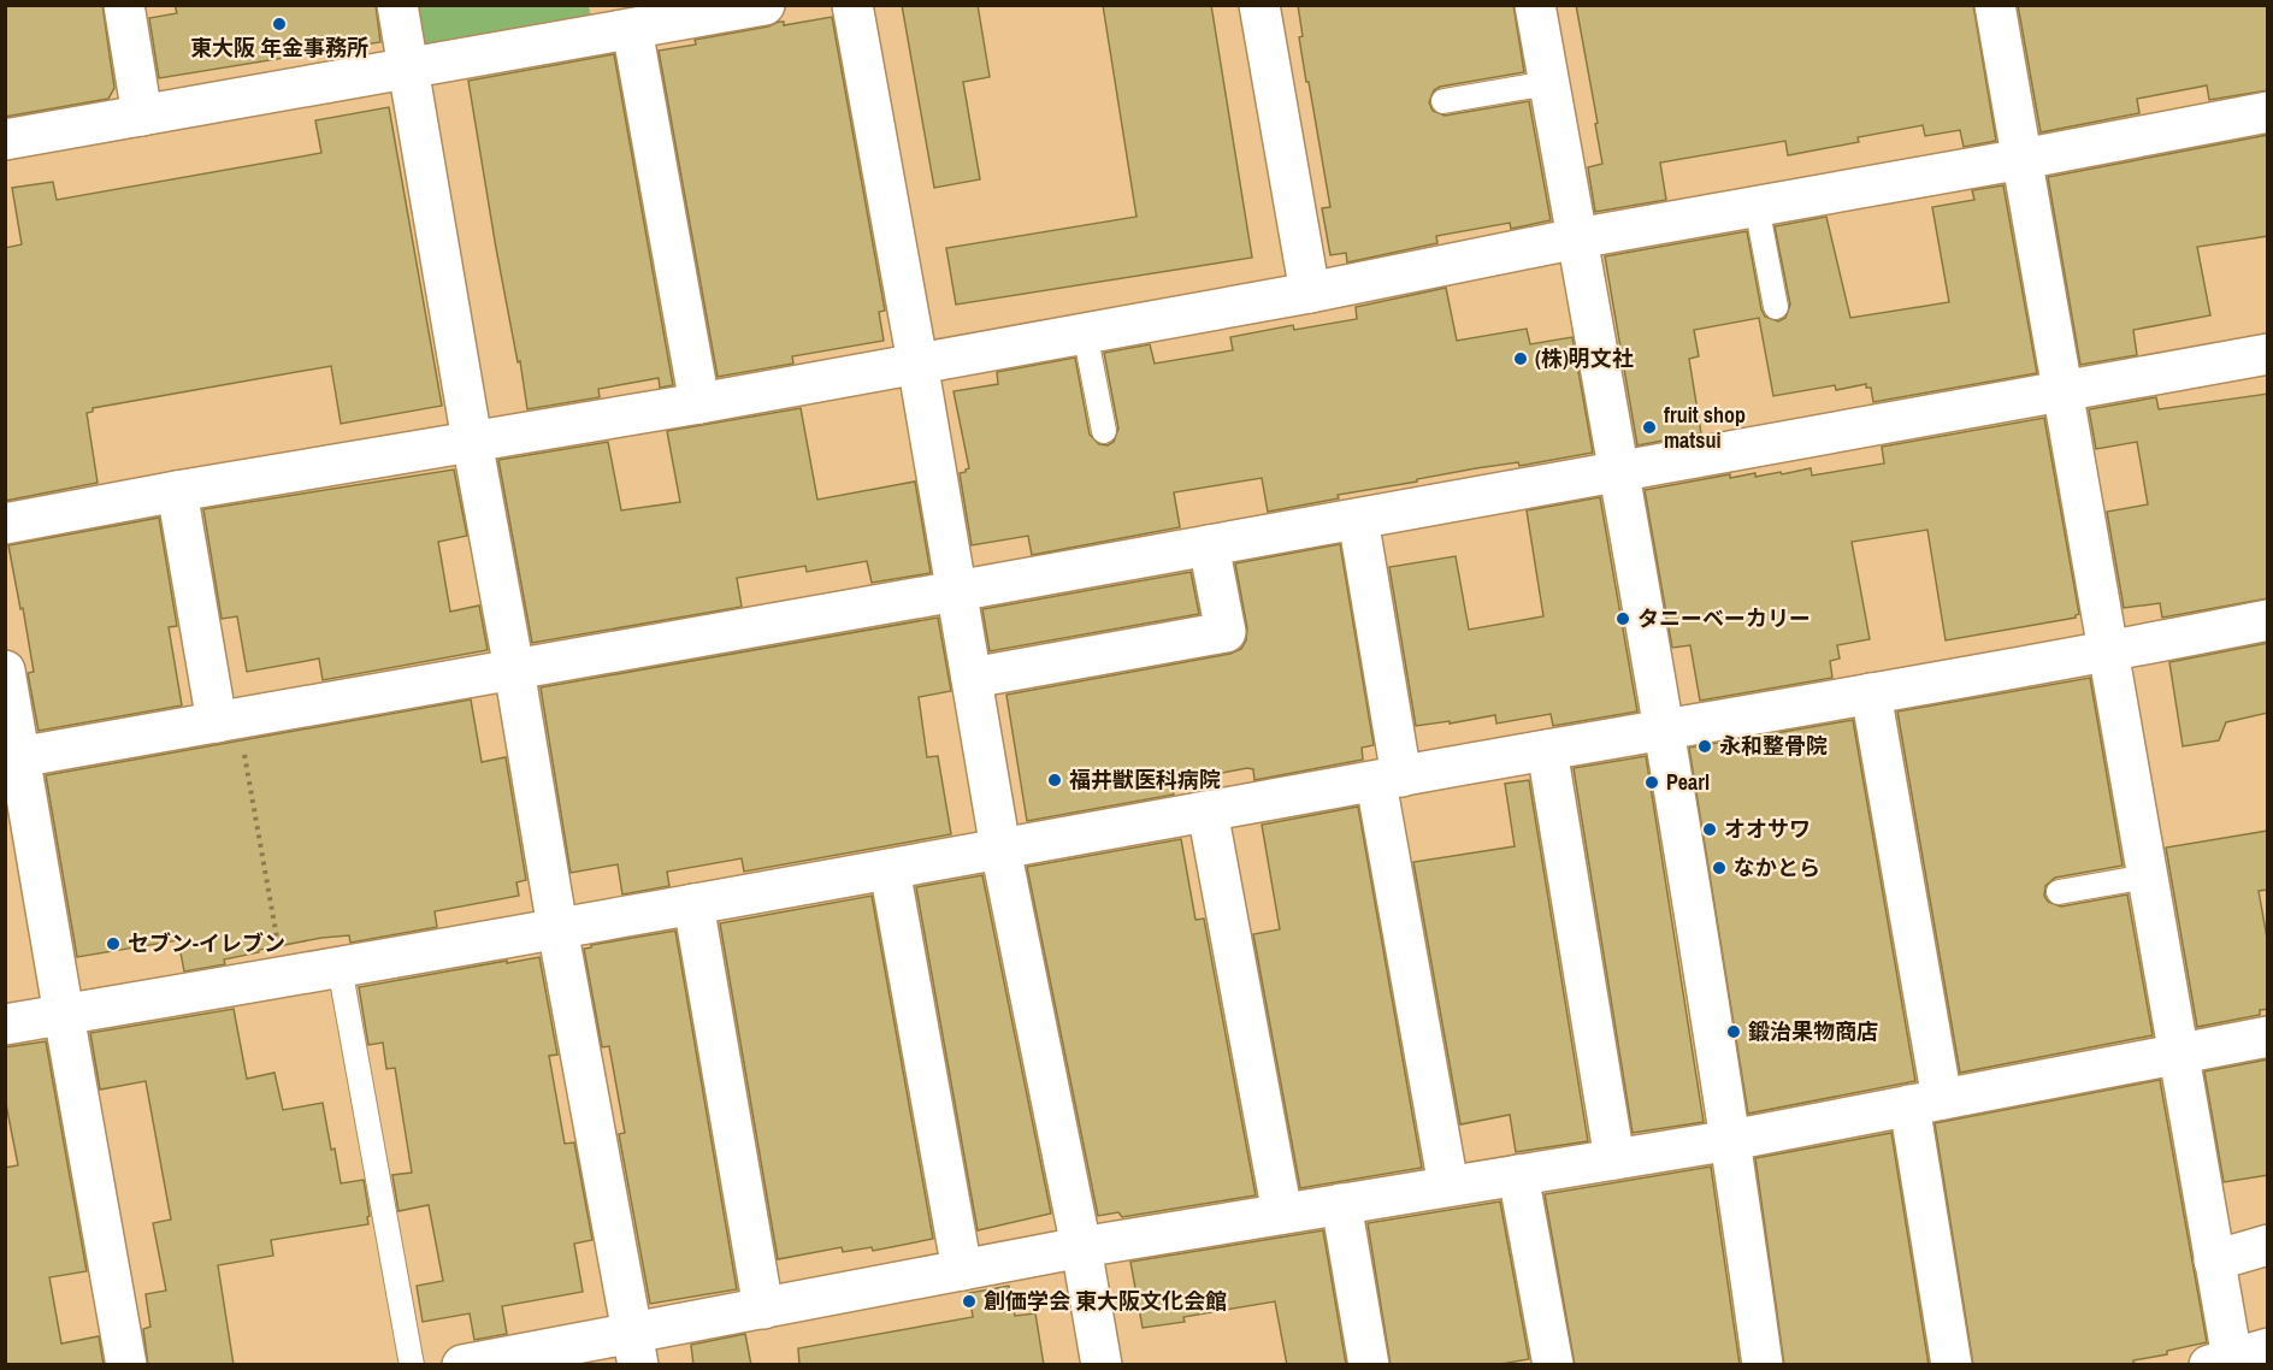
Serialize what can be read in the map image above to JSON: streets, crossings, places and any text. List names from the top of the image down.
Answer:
{
  "places": [
    "東大阪 年金事務所",
    "(株)明文社",
    "fruit shop matsui",
    "タニーベーカリー",
    "永和整骨院",
    "福井獣医科病院",
    "Pearl",
    "オオサワ",
    "なかとら",
    "セブン-イレブン",
    "鍛治果物商店",
    "創価学会 東大阪文化会館"
  ]
}
